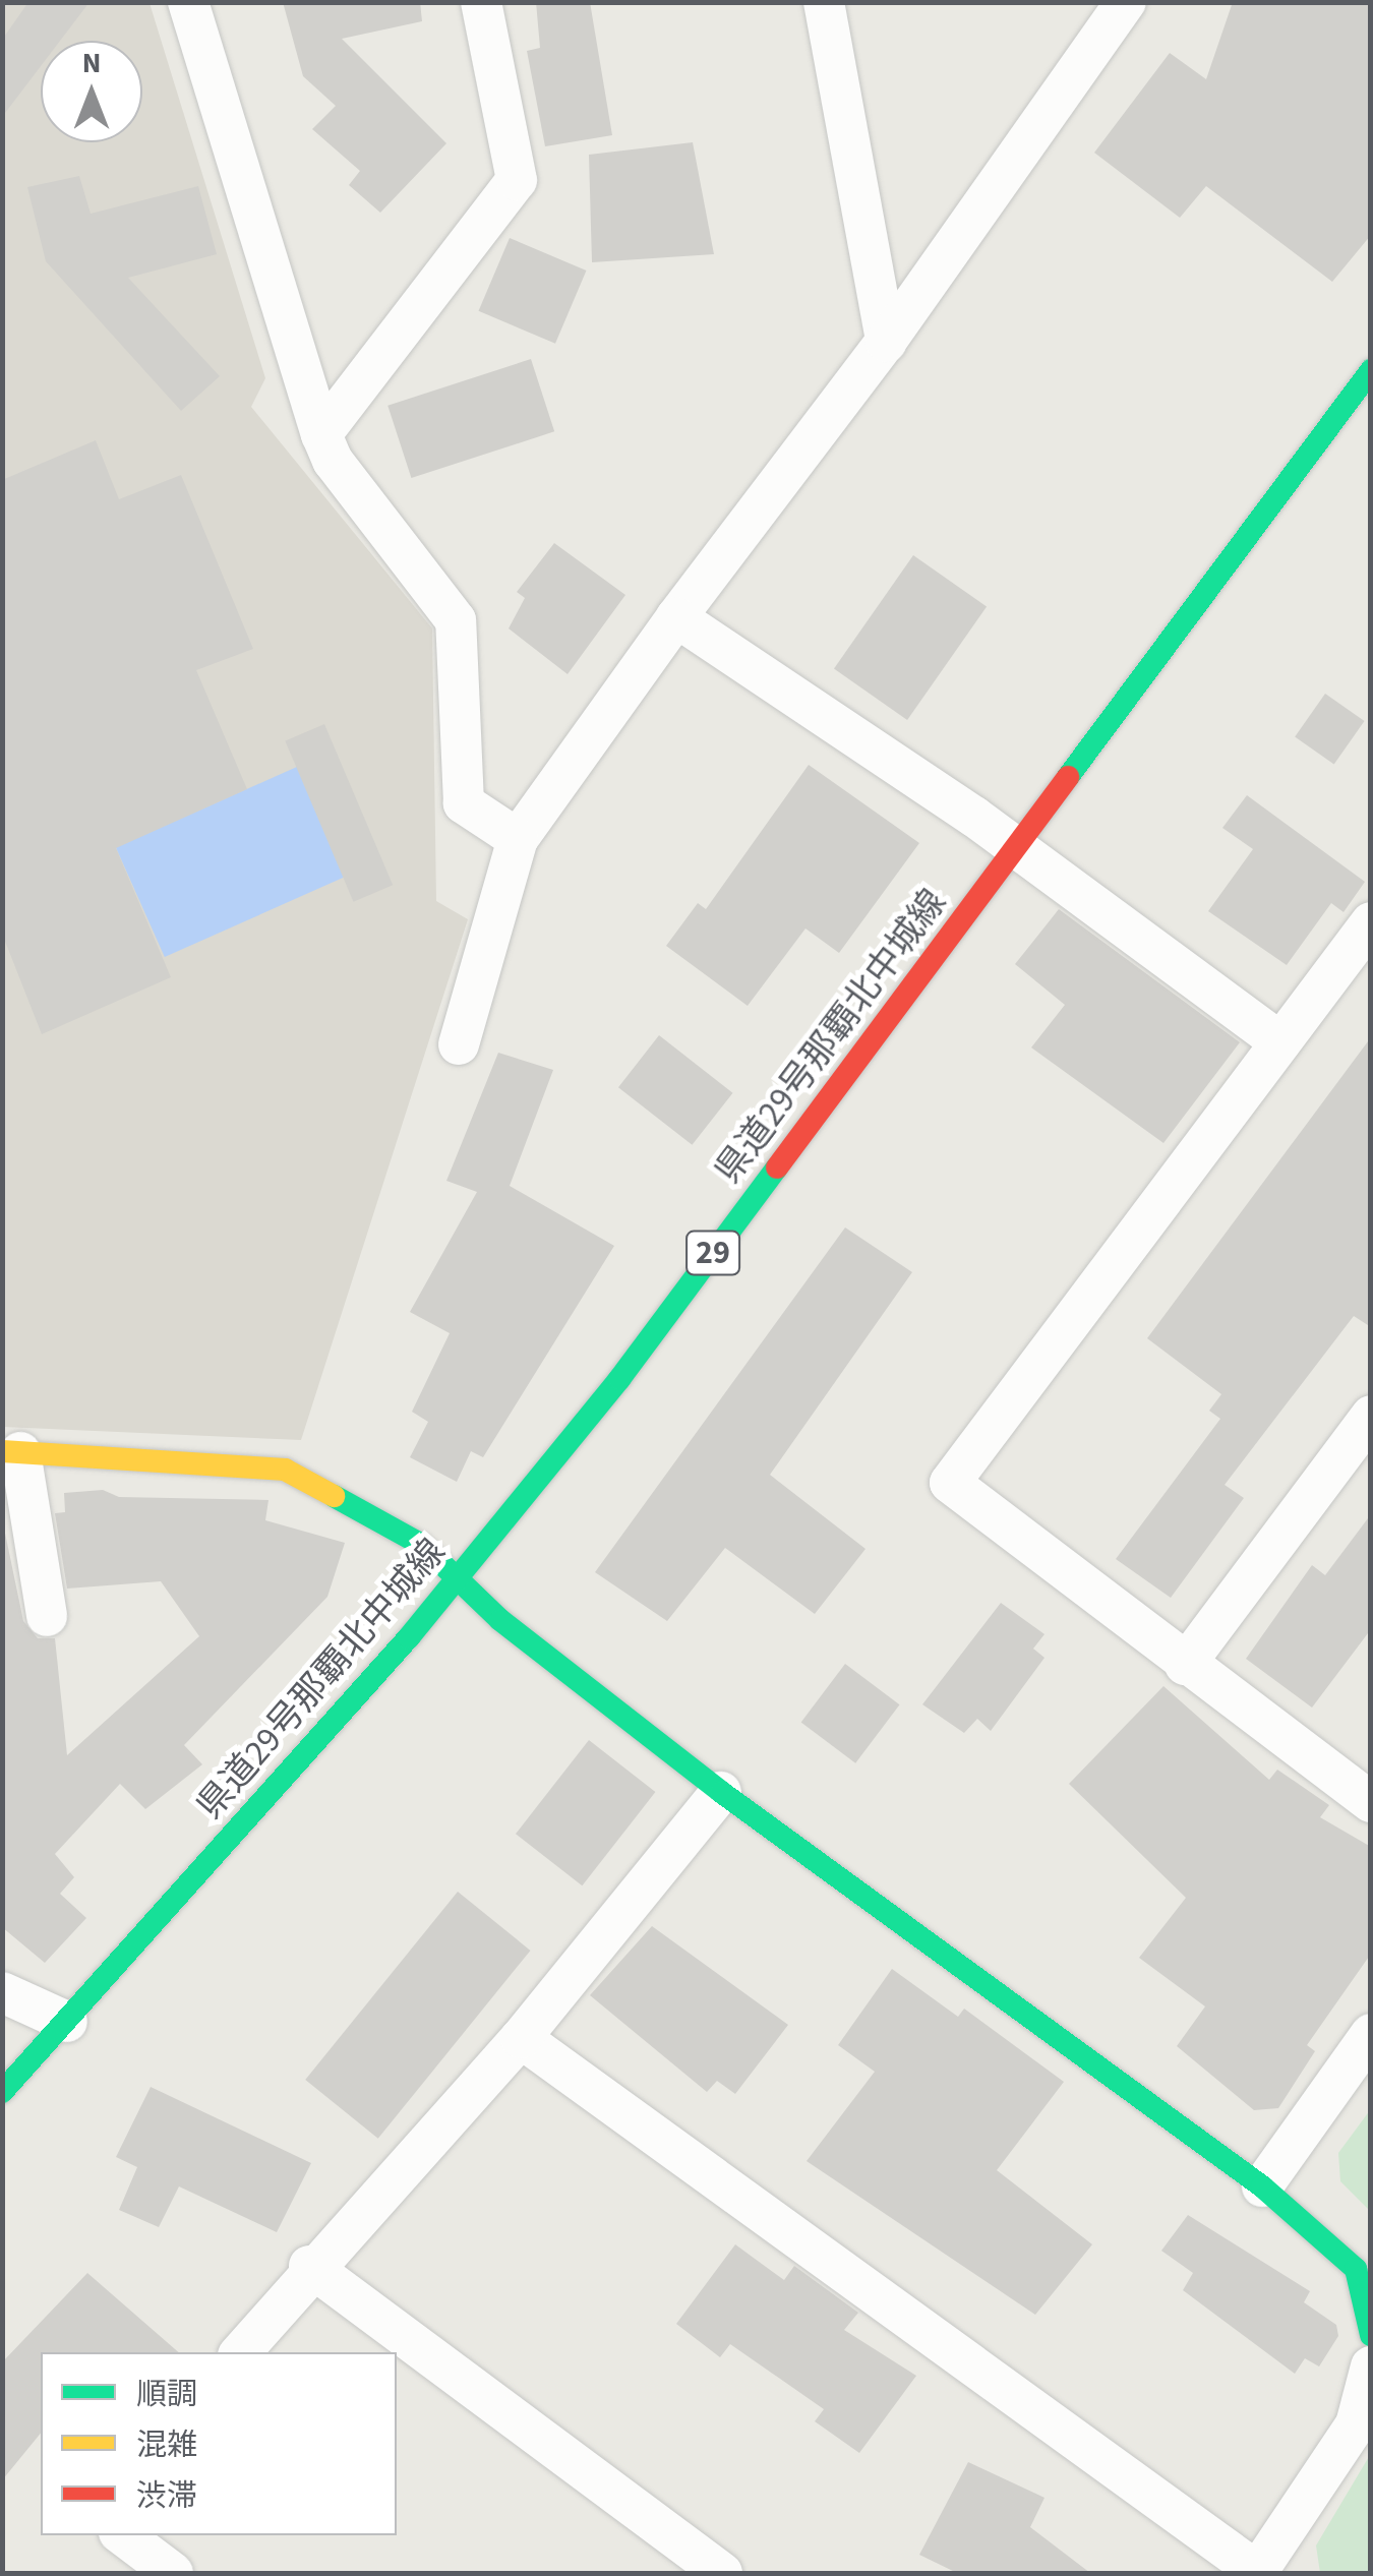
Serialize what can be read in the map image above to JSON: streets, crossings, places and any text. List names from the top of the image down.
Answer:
{
  "streets": {
    "main road": ["県道29号那覇北中城線", "29"]
  },
  "legend": ["順調", "混雑", "渋滞"],
  "north": "top"
}
